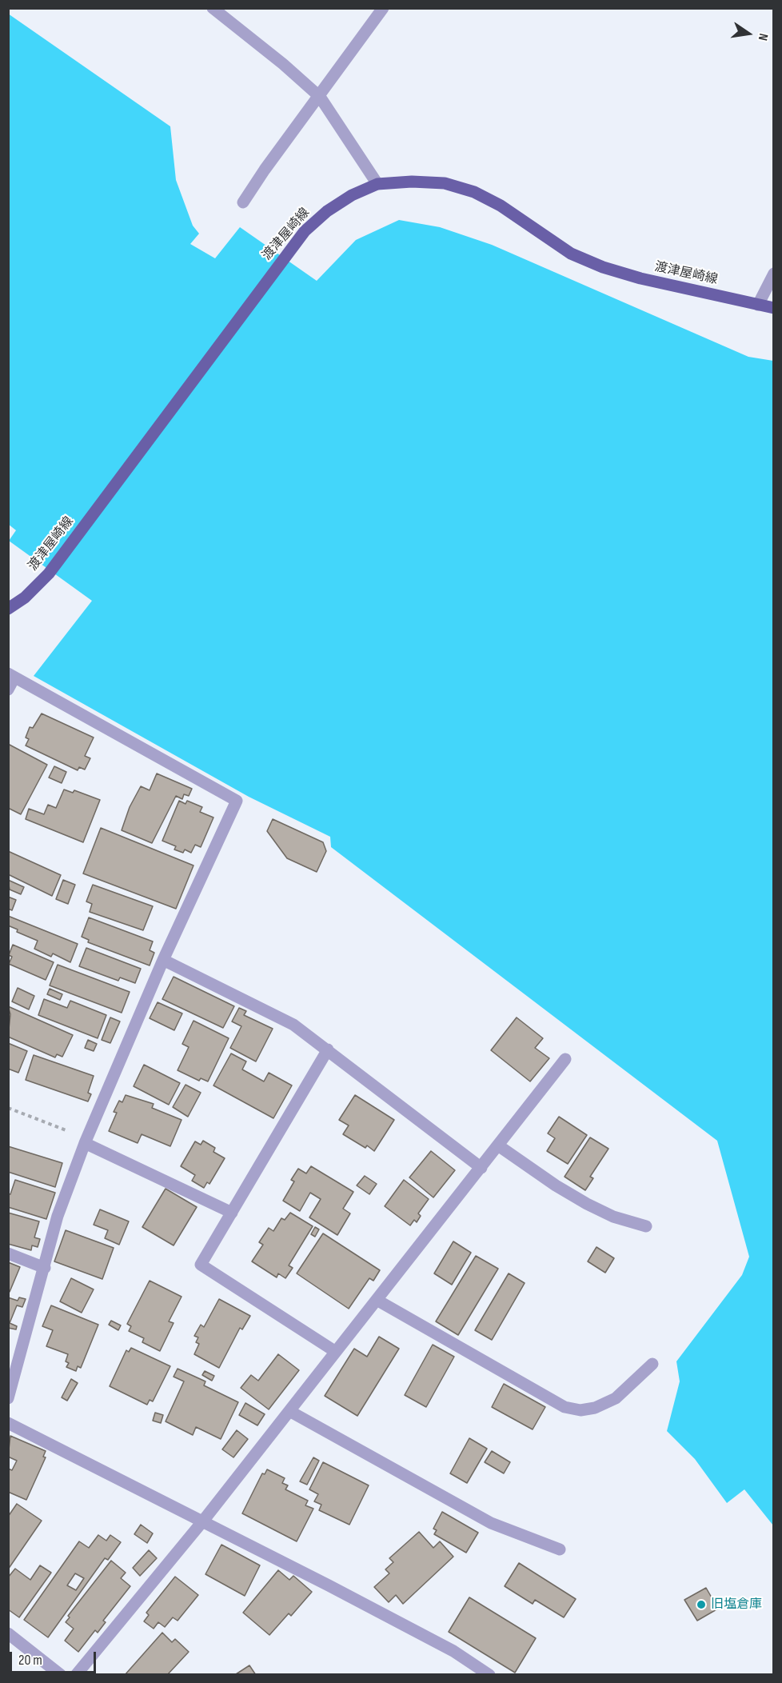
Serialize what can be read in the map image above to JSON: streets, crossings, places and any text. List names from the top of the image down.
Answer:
{
  "streets": {
    "main road": ["渡津屋崎線"]
  },
  "places": ["旧塩倉庫"],
  "scale_bar": "20 m",
  "north": "right"
}
